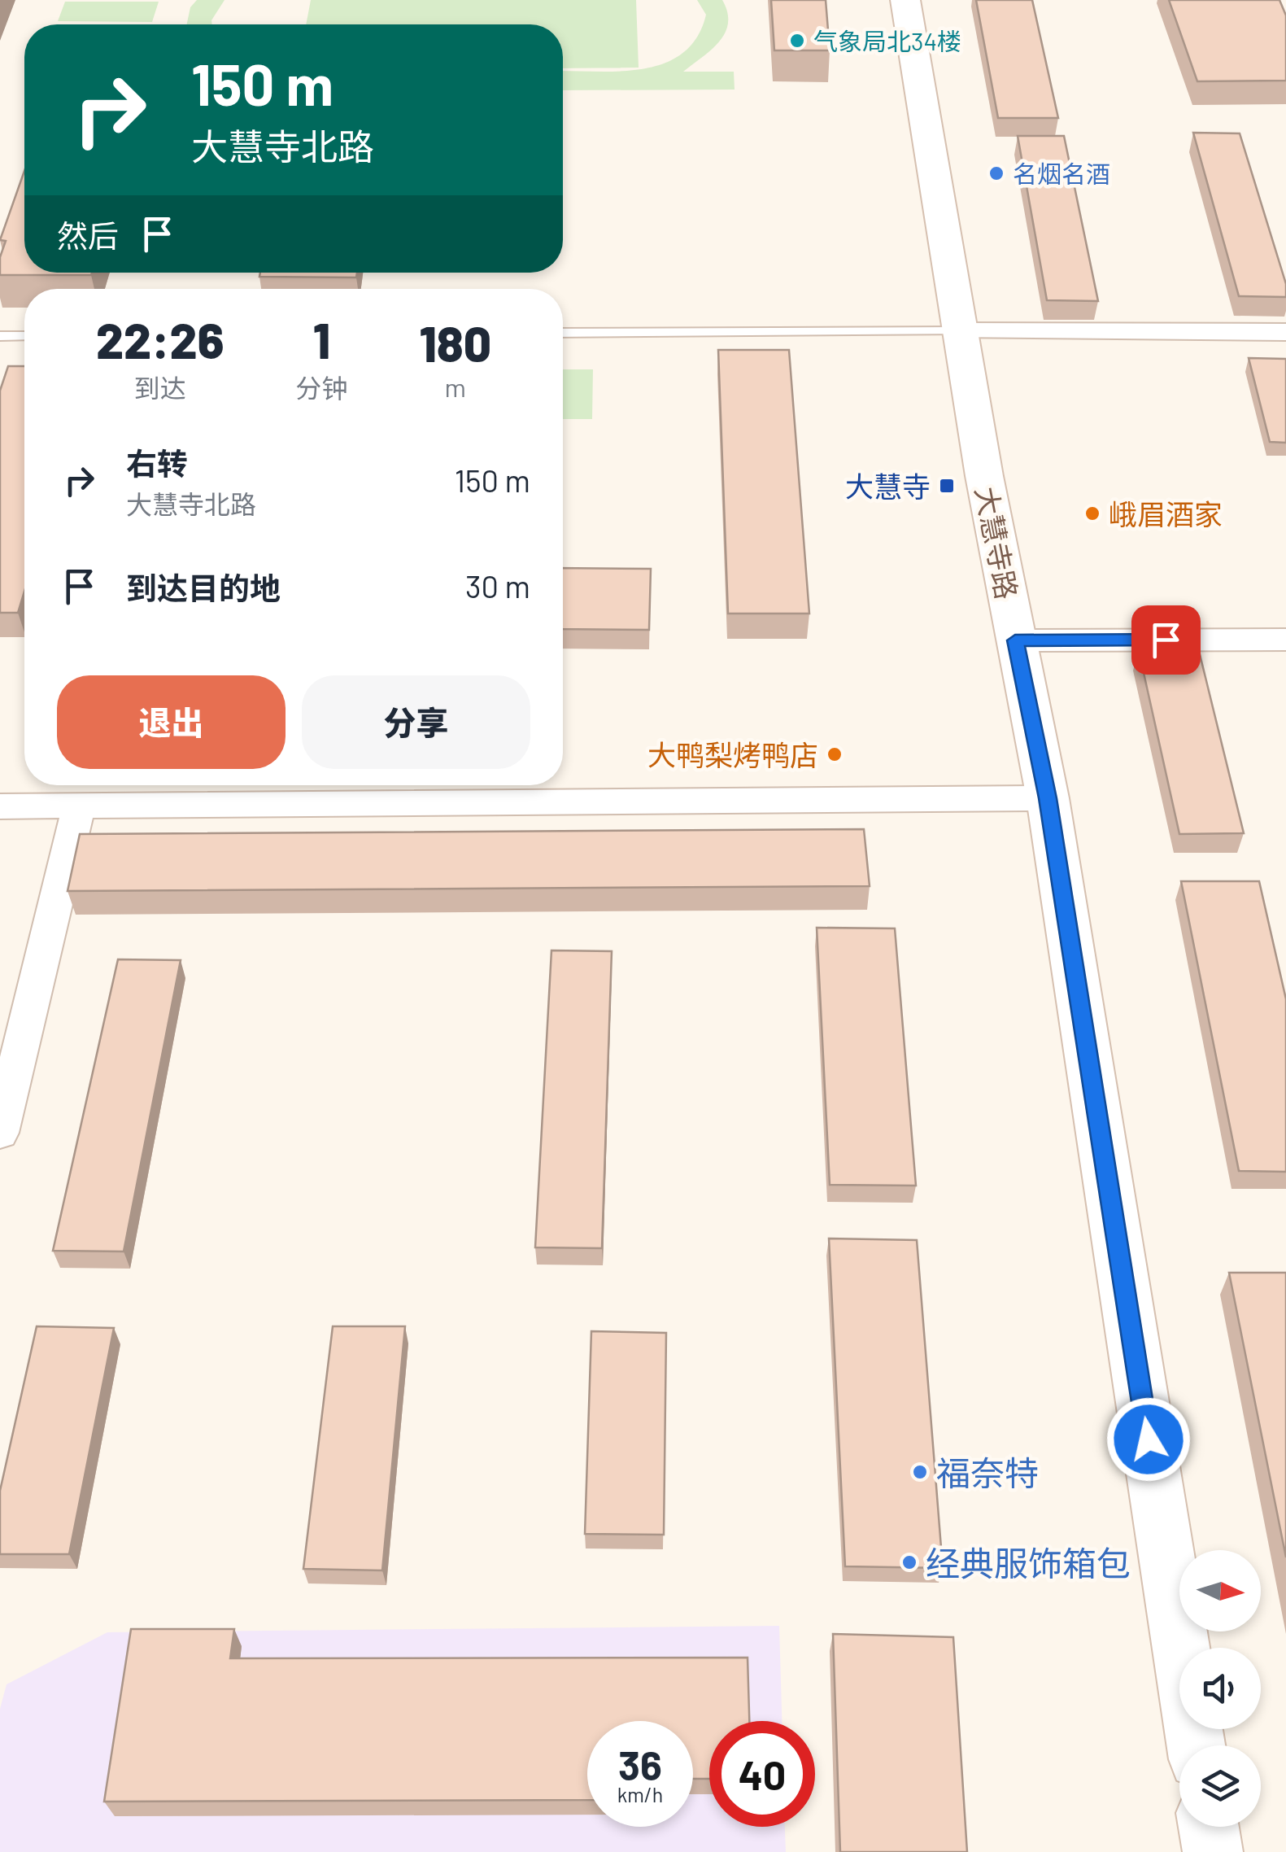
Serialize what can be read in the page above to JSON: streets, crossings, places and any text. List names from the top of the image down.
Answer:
{
  "streets": {
    "street": ["大慧寺路"]
  },
  "places": {
    "other": [
      "气象局北34楼",
      "名烟名酒",
      "峨眉酒家",
      "大鸭梨烤鸭店",
      "福奈特",
      "经典服饰箱包"
    ],
    "transit": ["大慧寺"]
  },
  "north": "right",
  "page": {
    "turn": ["150 m", "大慧寺北路"],
    "then": "然后",
    "eta": [
      "22:26",
      "到达",
      "1",
      "分钟",
      "180",
      "m"
    ],
    "list": [
      {
        "name": "右转",
        "note": "大慧寺北路",
        "value": "150 m"
      },
      {
        "name": "到达目的地",
        "value": "30 m"
      }
    ],
    "buttons": ["退出", "分享"],
    "speed": "36 km/h",
    "limit": "40"
  }
}
